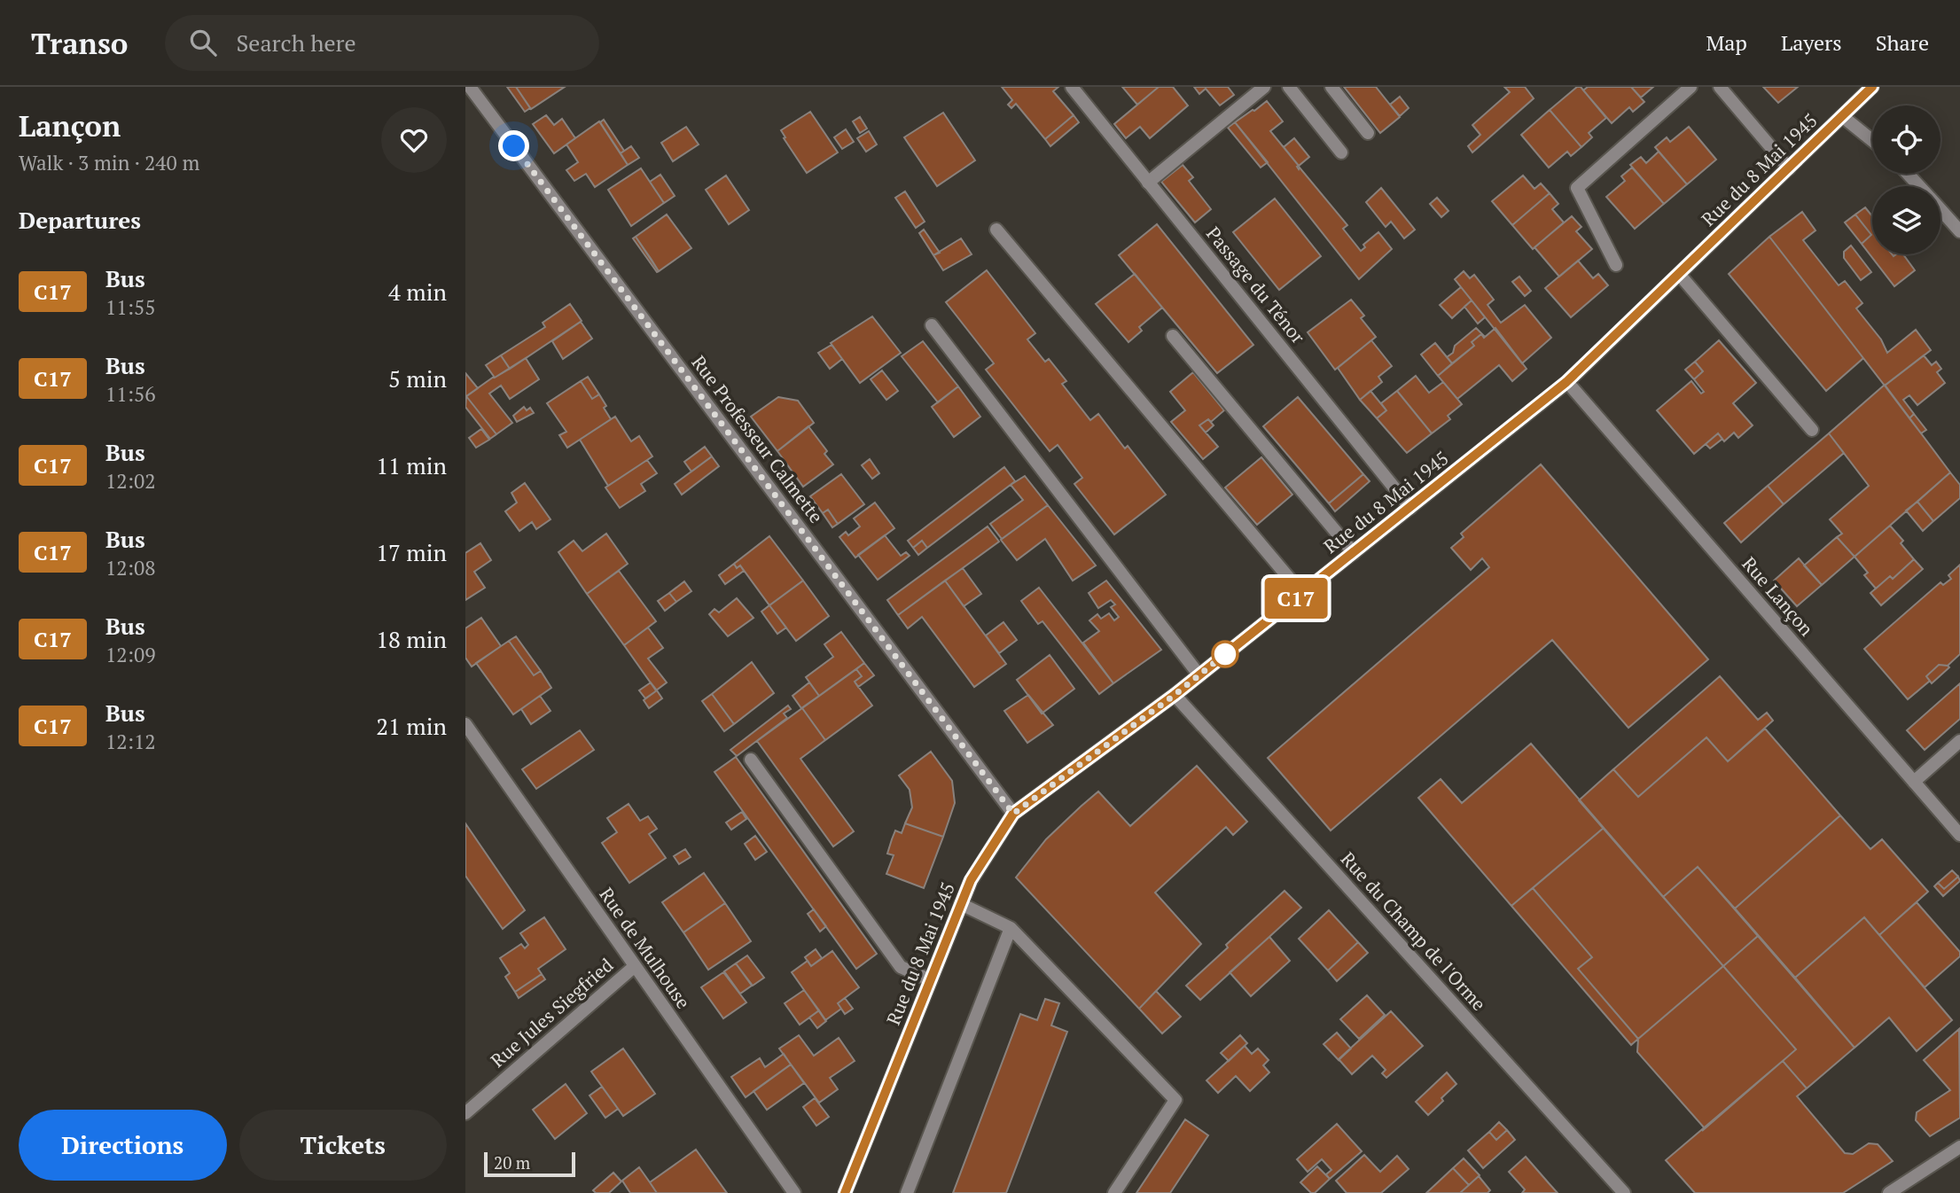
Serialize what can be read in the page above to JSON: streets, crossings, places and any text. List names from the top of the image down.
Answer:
{
  "streets": {
    "street": [
      "Rue du 8 Mai 1945",
      "Passage du Ténor",
      "Rue Professeur Calmette",
      "Rue Lançon",
      "Rue du Champ de l'Orme",
      "Rue de Mulhouse",
      "Rue Jules Siegfried"
    ]
  },
  "crossings": [
    ["Rue du 8 Mai 1945", "Passage du Ténor"],
    ["Rue du 8 Mai 1945", "Rue Professeur Calmette"],
    ["Rue du 8 Mai 1945", "Rue Lançon"],
    ["Rue du 8 Mai 1945", "Rue du Champ de l'Orme"],
    ["Rue de Mulhouse", "Rue Jules Siegfried"]
  ],
  "lines": ["bus line C17"],
  "scale_bar": "20 m",
  "page": {
    "header": "Transo",
    "search": "Search here",
    "nav": ["Map", "Layers", "Share"],
    "heading": [
      ["Lançon", "Walk · 3 min · 240 m"],
      "Departures"
    ],
    "on_map": "C17",
    "list": [
      {
        "mark": "C17",
        "name": "Bus",
        "note": "11:55",
        "value": "4 min"
      },
      {
        "mark": "C17",
        "name": "Bus",
        "note": "11:56",
        "value": "5 min"
      },
      {
        "mark": "C17",
        "name": "Bus",
        "note": "12:02",
        "value": "11 min"
      },
      {
        "mark": "C17",
        "name": "Bus",
        "note": "12:08",
        "value": "17 min"
      },
      {
        "mark": "C17",
        "name": "Bus",
        "note": "12:09",
        "value": "18 min"
      },
      {
        "mark": "C17",
        "name": "Bus",
        "note": "12:12",
        "value": "21 min"
      }
    ],
    "buttons": ["Directions", "Tickets"],
    "scale": "20 m"
  }
}
